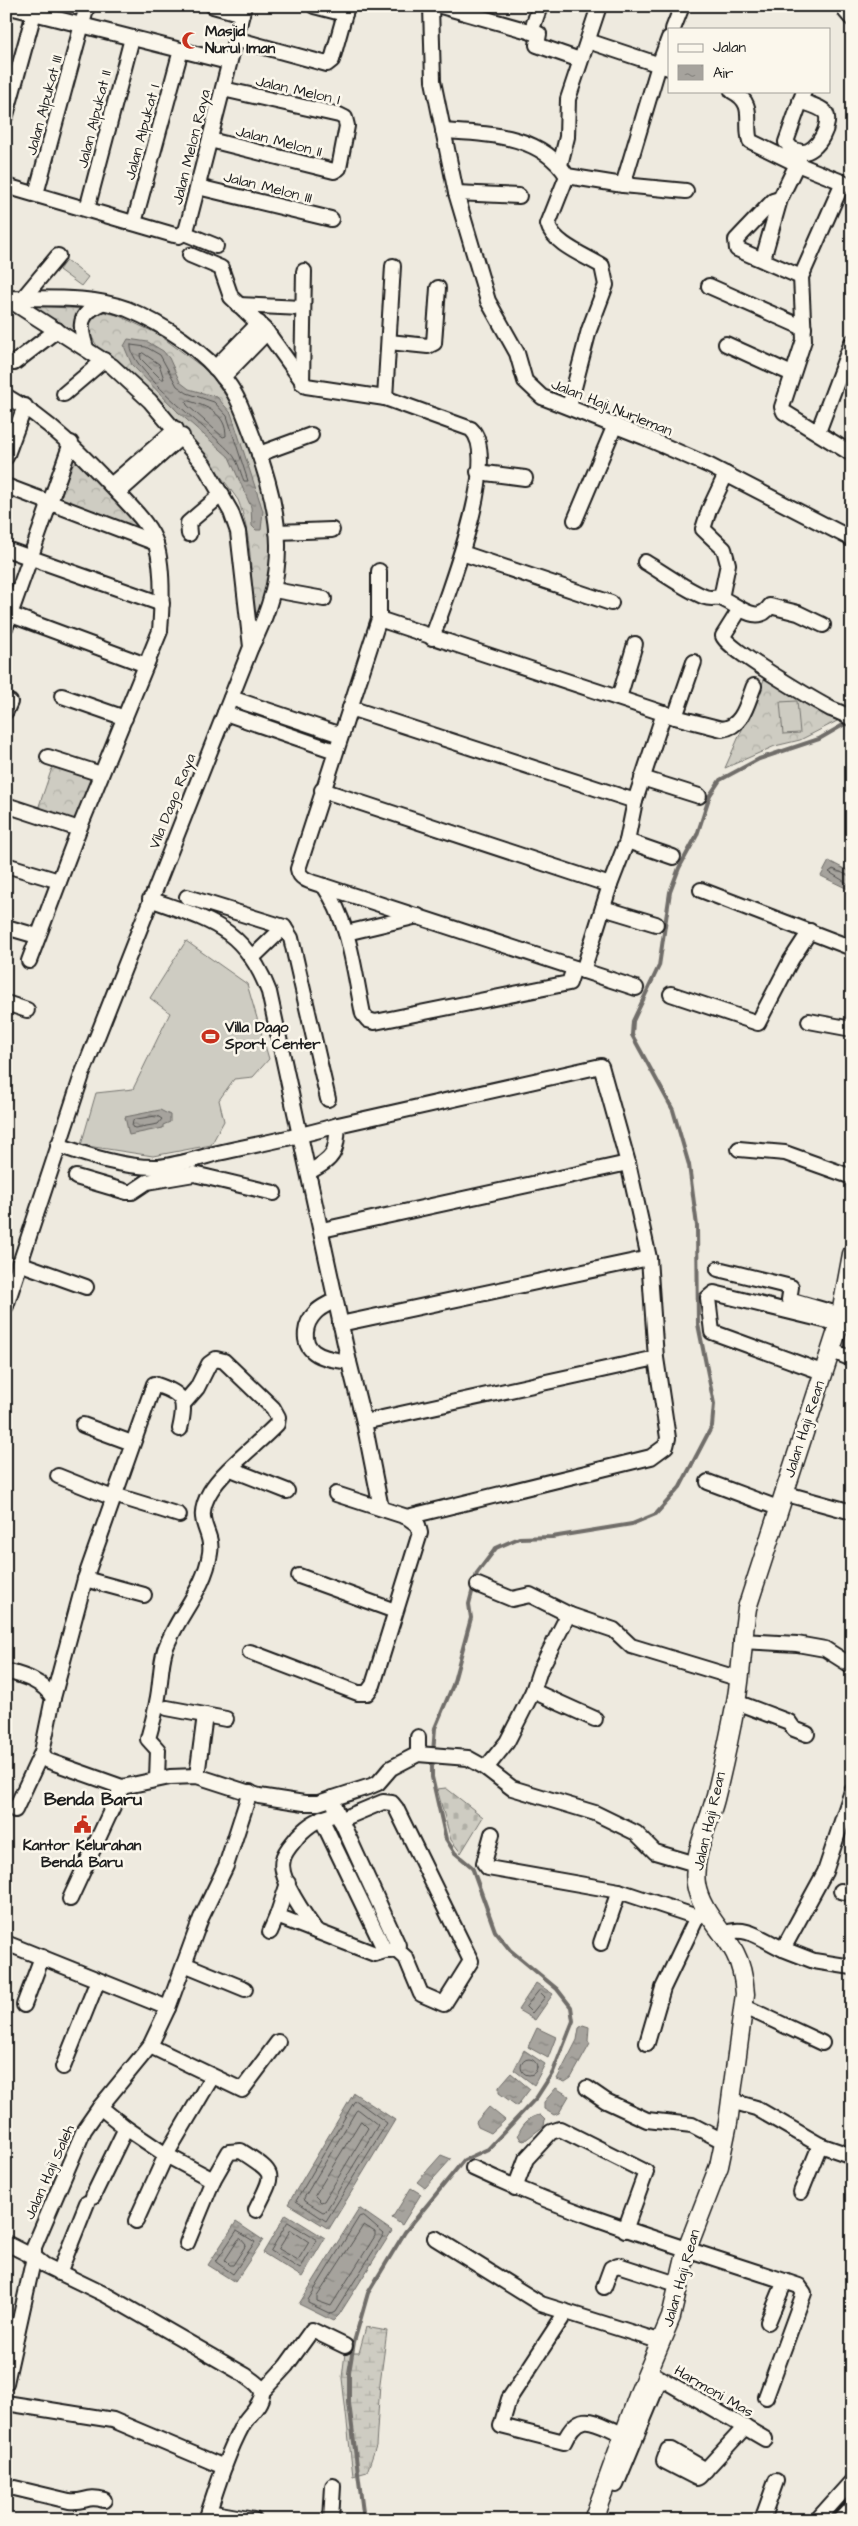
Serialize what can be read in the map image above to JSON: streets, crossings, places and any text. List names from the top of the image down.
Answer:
{
  "streets": {
    "street": [
      "Jalan Melon I",
      "Jalan Alpukat III",
      "Jalan Alpukat II",
      "Jalan Alpukat I",
      "Jalan Melon II",
      "Jalan Melon Raya",
      "Jalan Melon III",
      "Jalan Haji Nurleman",
      "Vila Dago Raya",
      "Jalan Haji Rean",
      "Jalan Haji Saleh",
      "Harmoni Mas"
    ]
  },
  "crossings": [
    ["Jalan Melon I", "Jalan Melon II"],
    ["Jalan Melon I", "Jalan Melon Raya"],
    ["Jalan Melon II", "Jalan Melon Raya"],
    ["Jalan Melon Raya", "Jalan Melon III"],
    ["Jalan Haji Rean", "Harmoni Mas"]
  ],
  "districts": ["Benda Baru"],
  "places": {
    "mosque": ["Masjid Nurul Iman"],
    "sports": ["Villa Dago Sport Center"],
    "public building": ["Kantor Kelurahan Benda Baru"]
  },
  "legend": ["Jalan", "Air"]
}
